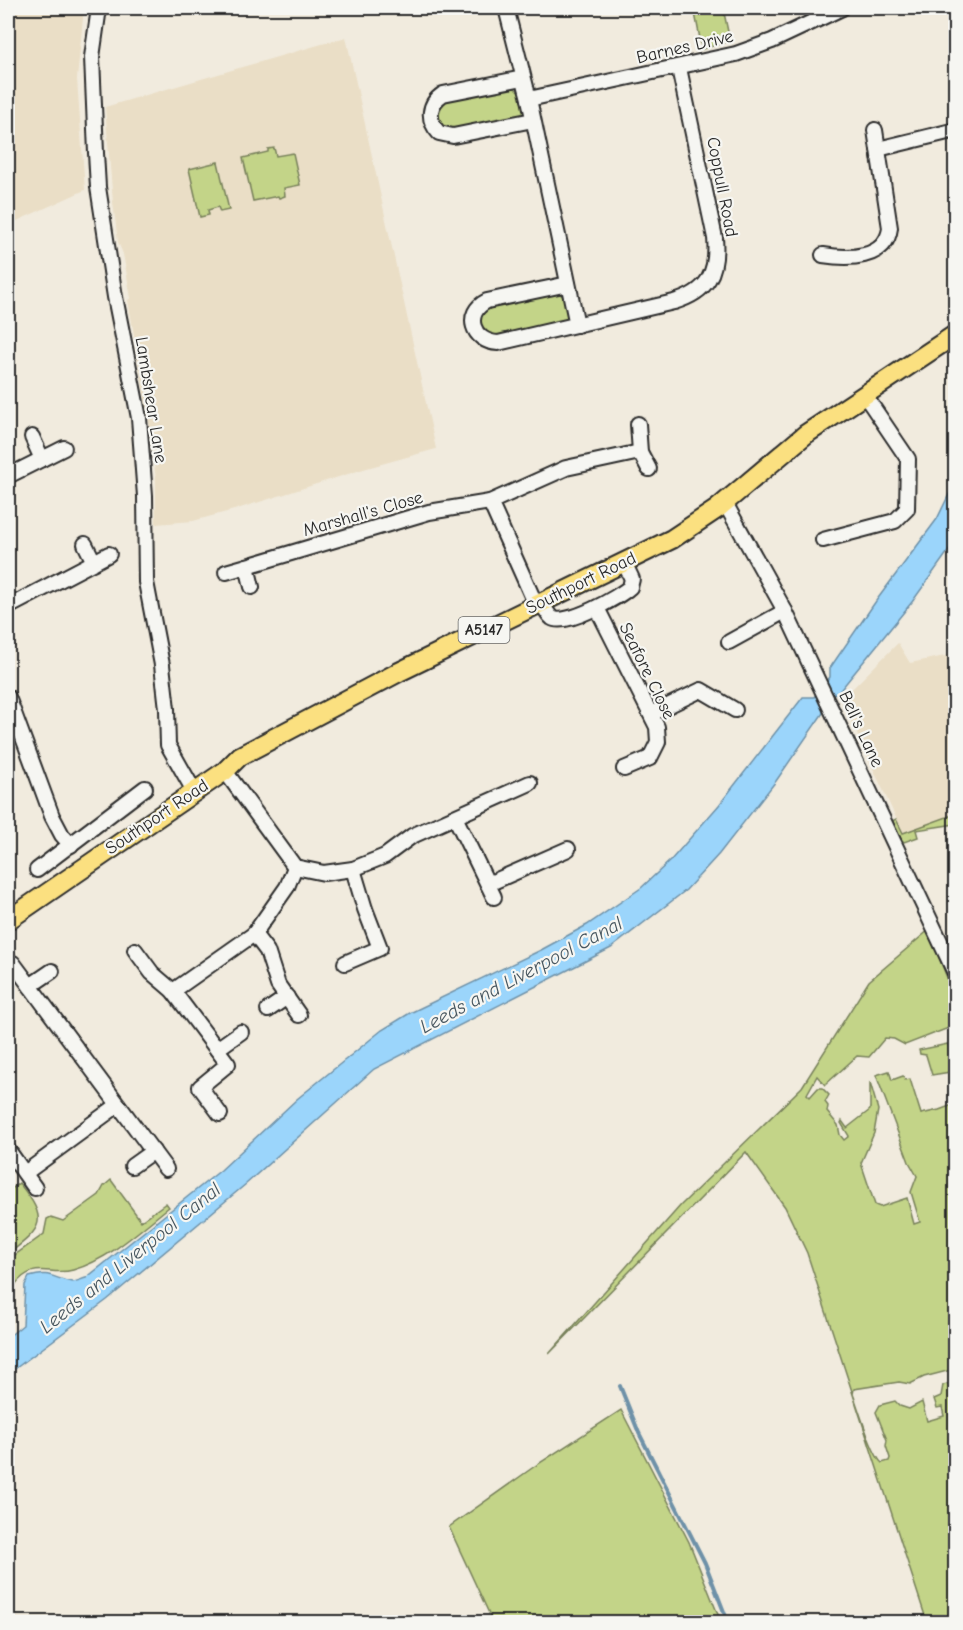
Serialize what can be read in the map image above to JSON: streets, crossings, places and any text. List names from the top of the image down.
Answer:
{
  "streets": {
    "main road": ["Southport Road", "A5147"],
    "street": [
      "Barnes Drive",
      "Coppull Road",
      "Lambshear Lane",
      "Marshall's Close",
      "Seafore Close",
      "Bell's Lane"
    ]
  },
  "crossings": [
    ["Barnes Drive", "Coppull Road"],
    ["Lambshear Lane", "Southport Road"],
    ["Southport Road", "Seafore Close"],
    ["Southport Road", "Bell's Lane"]
  ],
  "water": ["Leeds and Liverpool Canal"]
}
